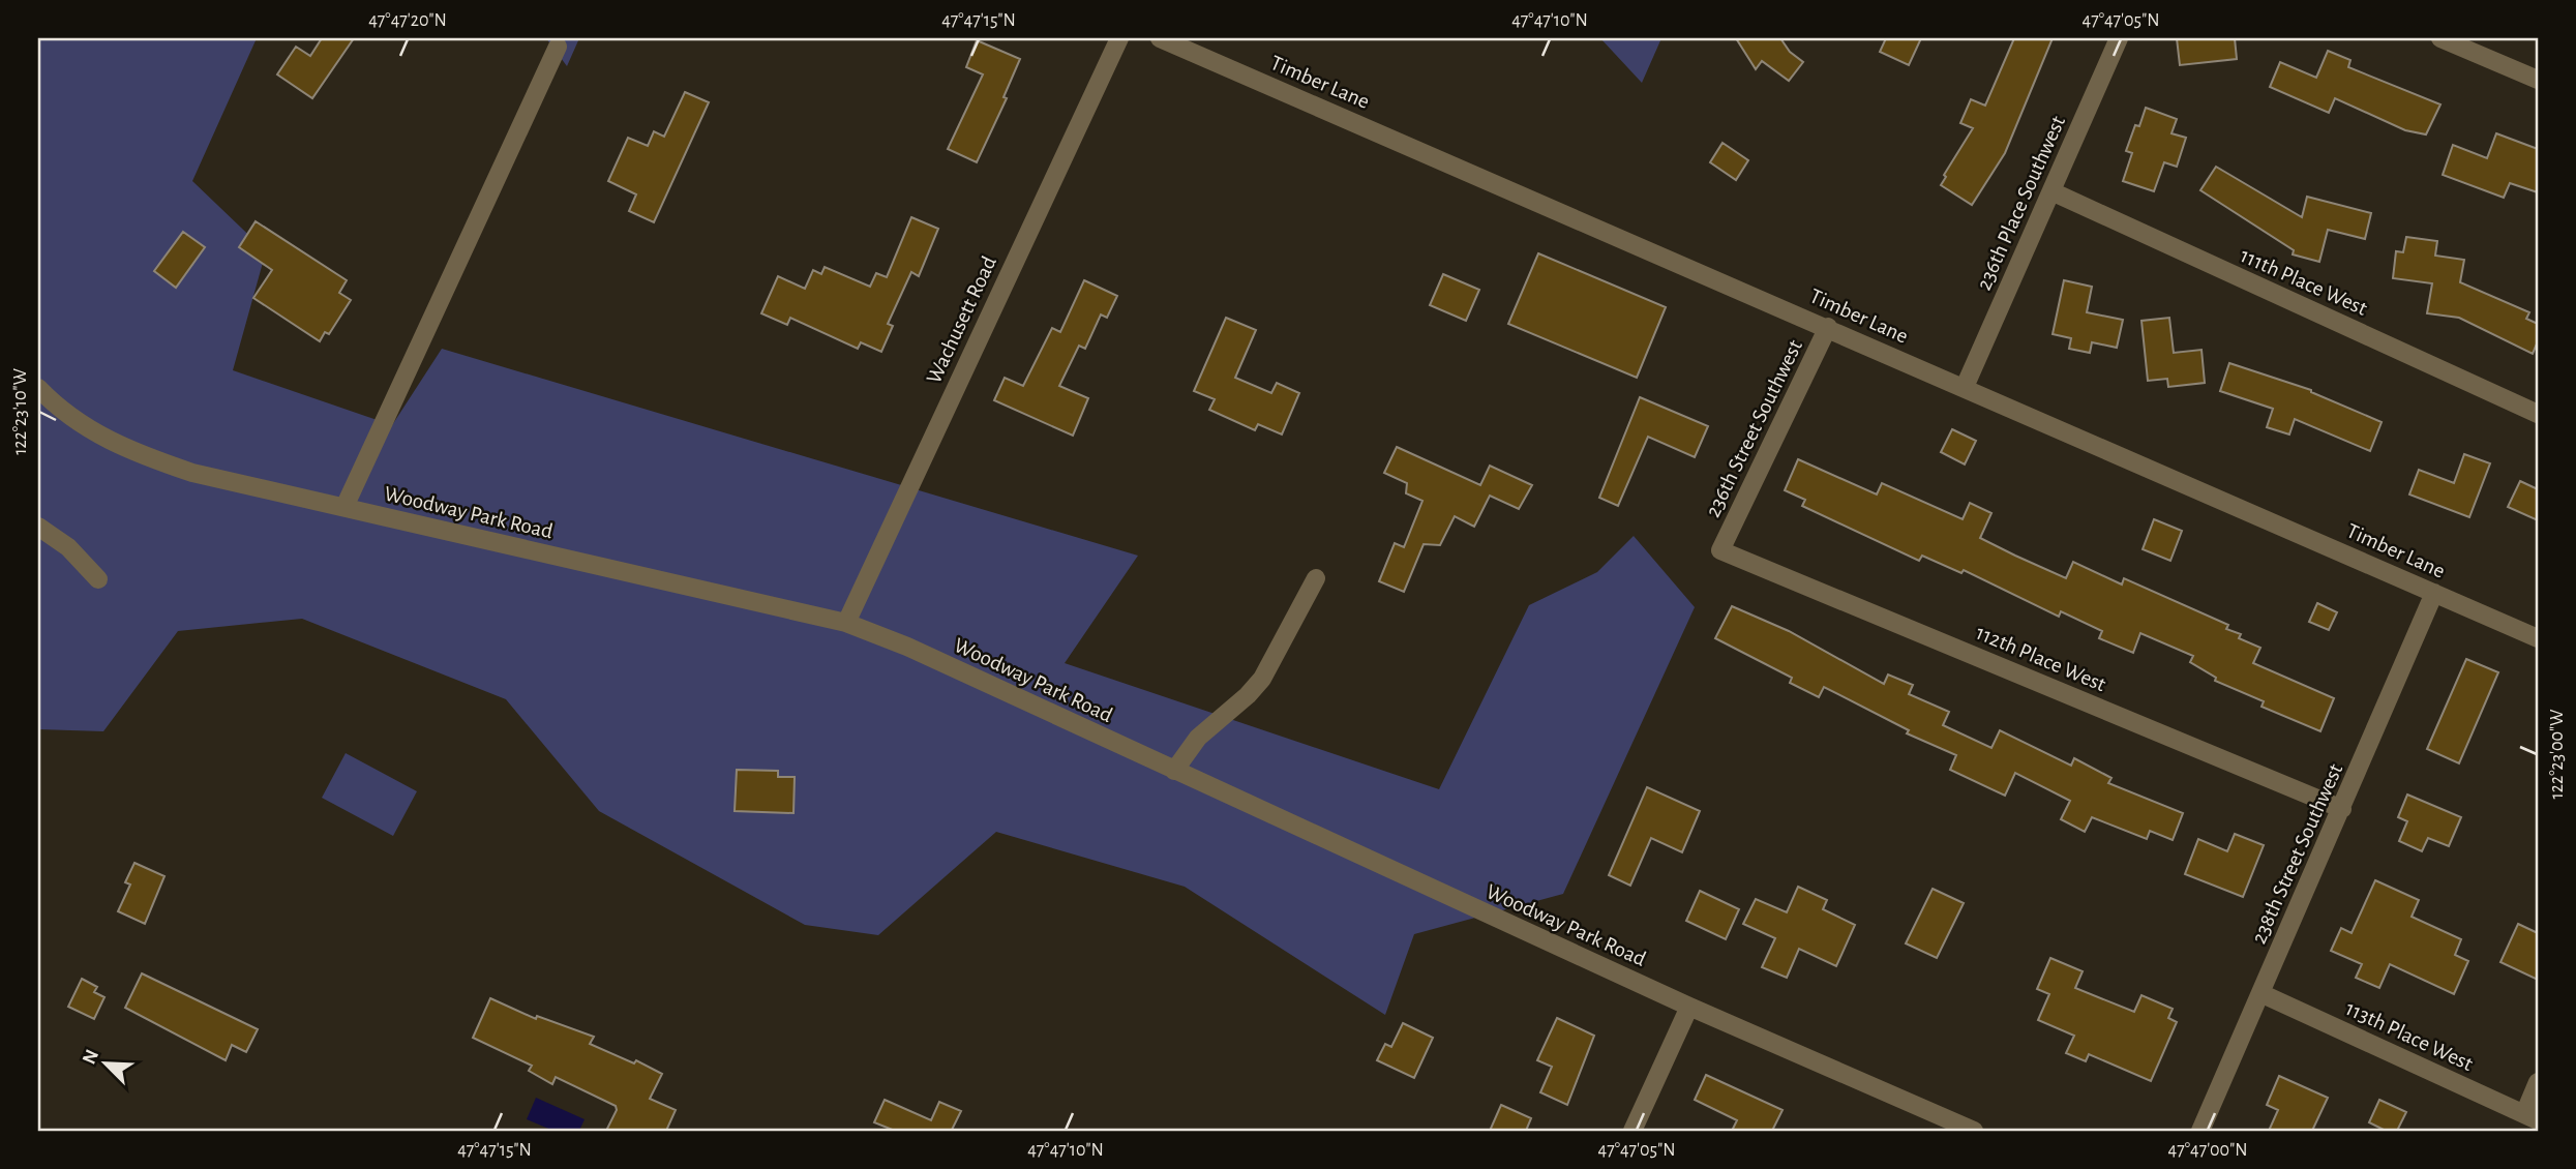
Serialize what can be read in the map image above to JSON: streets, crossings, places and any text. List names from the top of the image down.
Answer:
{
  "streets": {
    "street": [
      "Timber Lane",
      "236th Place Southwest",
      "111th Place West",
      "Wachusett Road",
      "236th Street Southwest",
      "Woodway Park Road",
      "112th Place West",
      "238th Street Southwest",
      "113th Place West"
    ]
  },
  "crossings": [
    ["Timber Lane", "236th Place Southwest"],
    ["Timber Lane", "236th Street Southwest"],
    ["Timber Lane", "238th Street Southwest"],
    ["236th Place Southwest", "111th Place West"],
    ["Wachusett Road", "Woodway Park Road"],
    ["236th Street Southwest", "112th Place West"],
    ["112th Place West", "238th Street Southwest"],
    ["238th Street Southwest", "113th Place West"]
  ],
  "north": "top left",
  "coordinates": [
    "47°47'20\"N",
    "47°47'15\"N",
    "47°47'10\"N",
    "47°47'05\"N",
    "122°23'10\"W",
    "122°23'00\"W",
    "47°47'00\"N"
  ]
}
